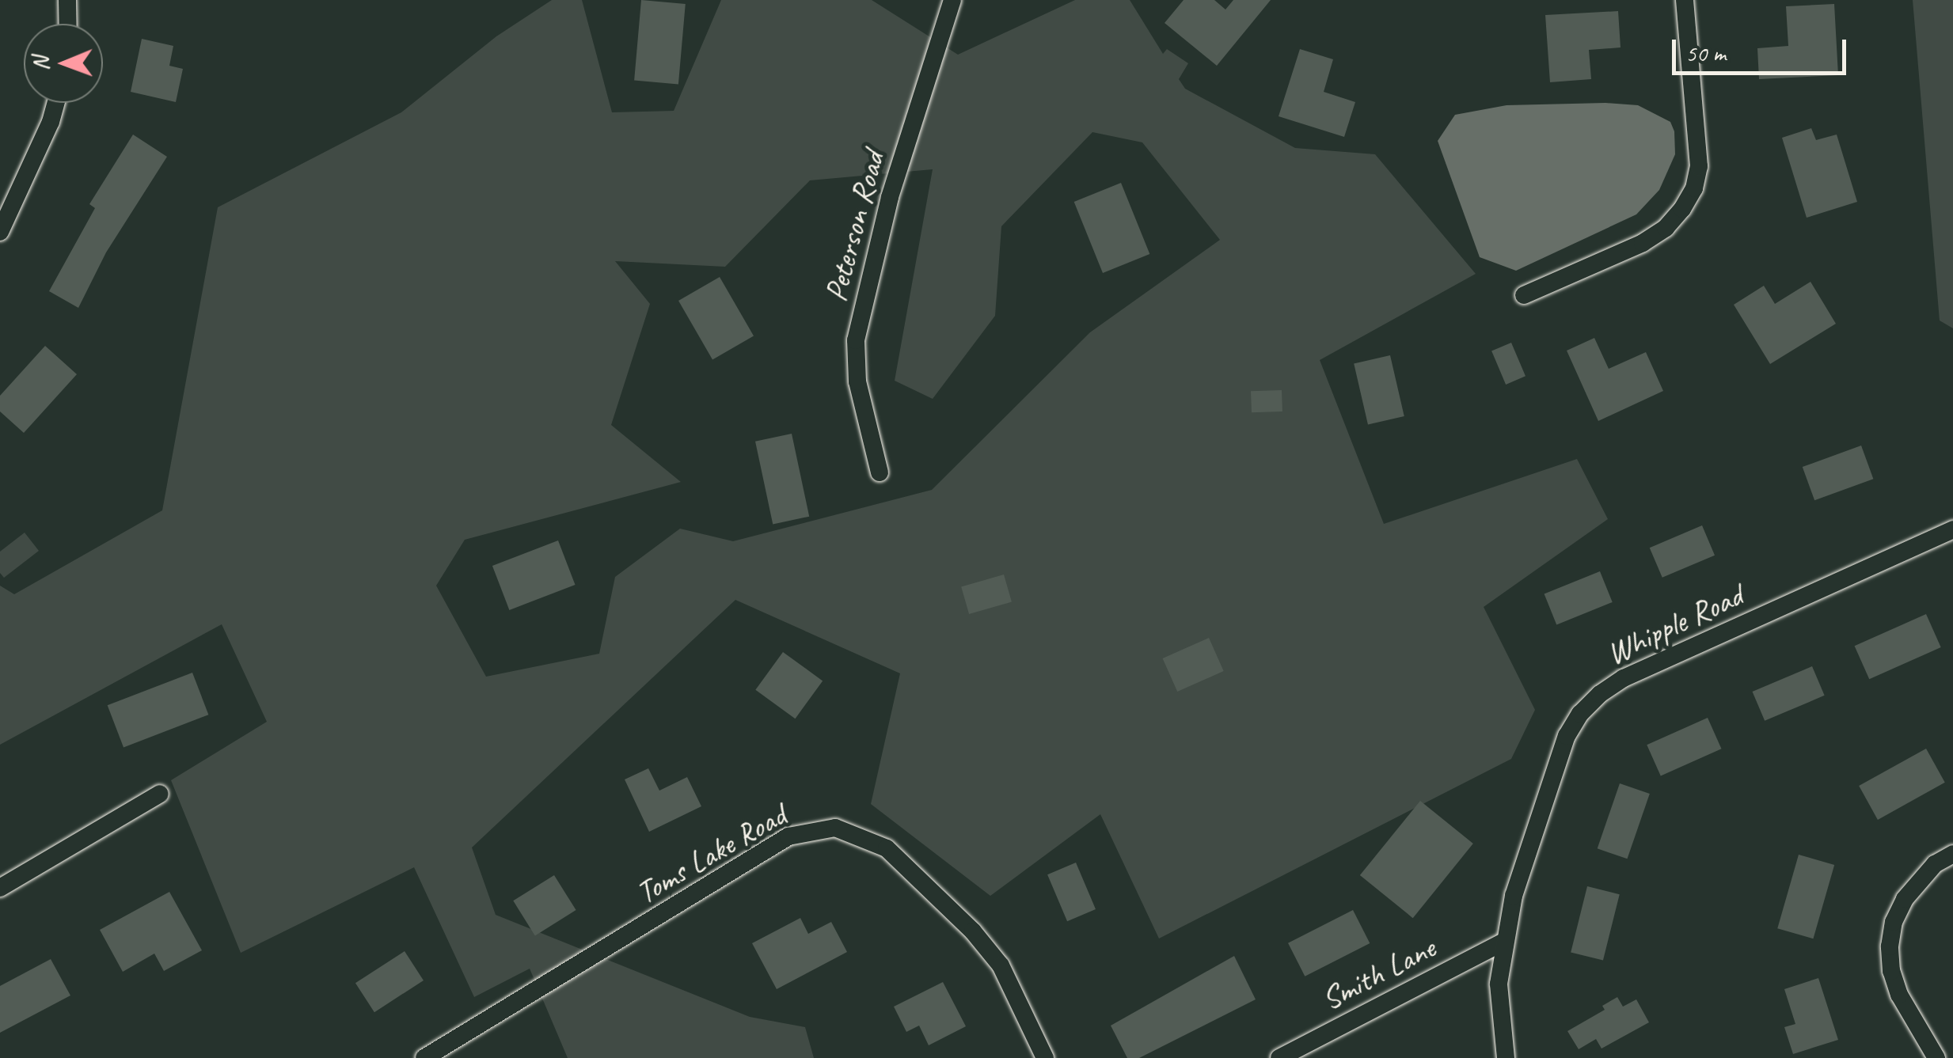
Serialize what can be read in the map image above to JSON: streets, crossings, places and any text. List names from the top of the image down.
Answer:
{
  "streets": {
    "street": [
      "Peterson Road",
      "Whipple Road",
      "Toms Lake Road",
      "Smith Lane"
    ]
  },
  "crossings": [
    ["Whipple Road", "Smith Lane"]
  ],
  "scale_bar": "50 m",
  "north": "left"
}
